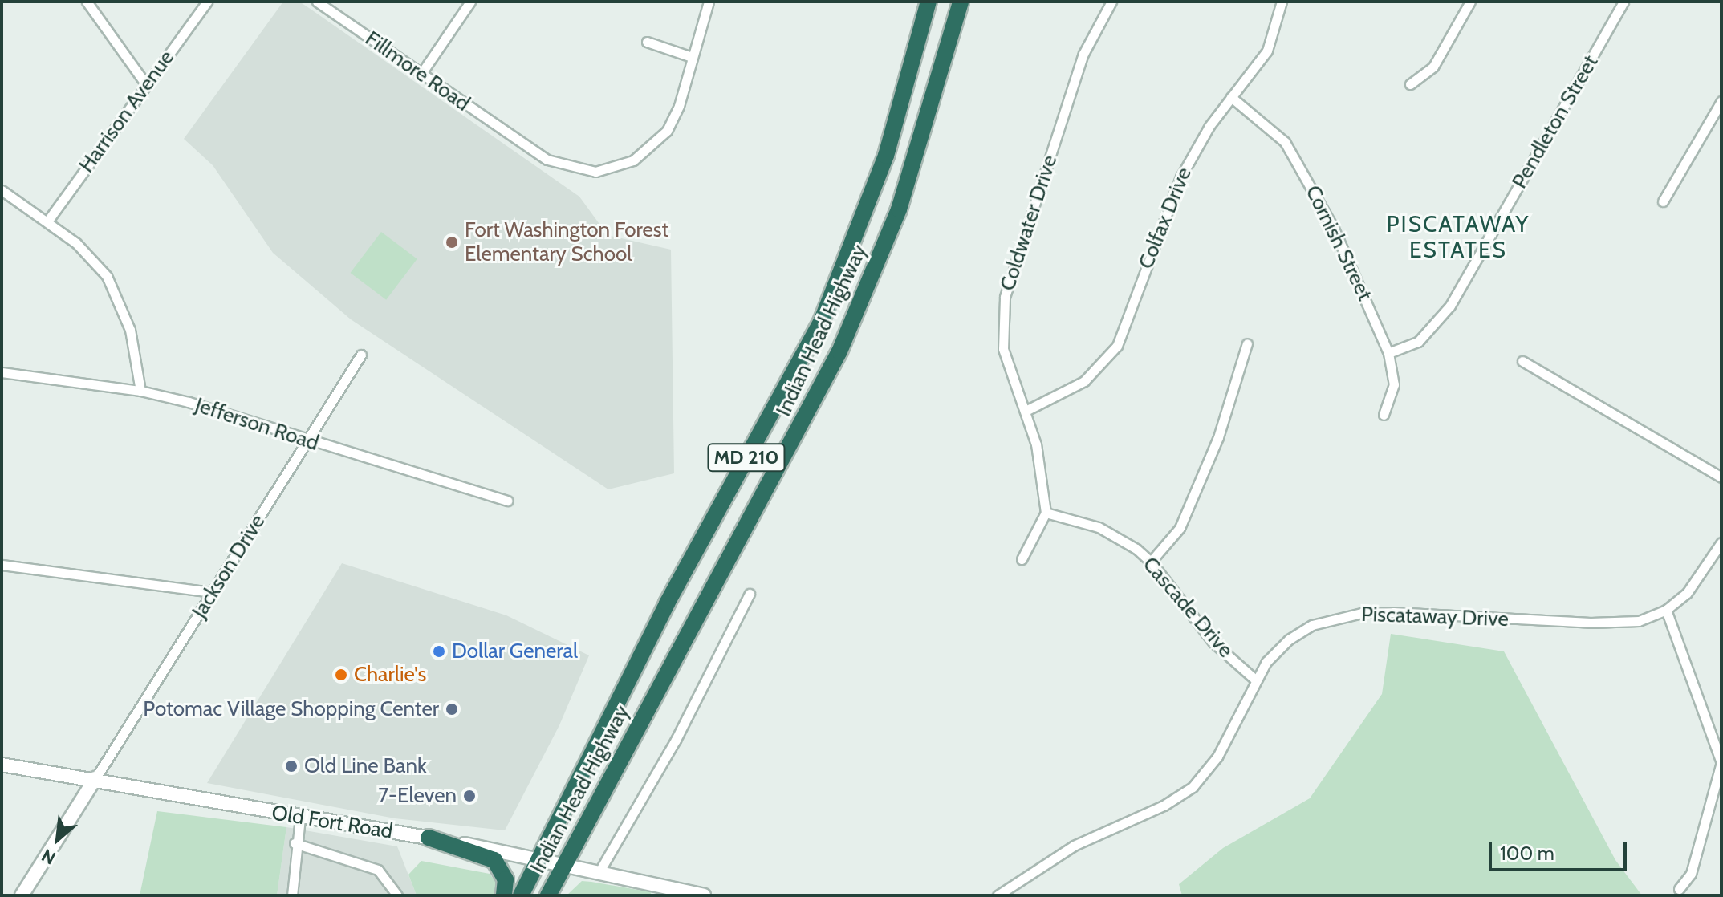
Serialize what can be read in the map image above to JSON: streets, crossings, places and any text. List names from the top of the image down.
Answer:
{
  "streets": {
    "highway": ["Indian Head Highway", "MD 210"],
    "main road": ["Old Fort Road"],
    "street": [
      "Fillmore Road",
      "Harrison Avenue",
      "Pendleton Street",
      "Colfax Drive",
      "Coldwater Drive",
      "Cornish Street",
      "Jefferson Road",
      "Jackson Drive",
      "Cascade Drive",
      "Piscataway Drive"
    ]
  },
  "crossings": [
    ["Pendleton Street", "Cornish Street"],
    ["Colfax Drive", "Coldwater Drive"],
    ["Colfax Drive", "Cornish Street"],
    ["Coldwater Drive", "Cascade Drive"],
    ["Indian Head Highway", "Old Fort Road"],
    ["Jefferson Road", "Jackson Drive"],
    ["Jackson Drive", "Old Fort Road"],
    ["Cascade Drive", "Piscataway Drive"]
  ],
  "districts": ["PISCATAWAY ESTATES"],
  "places": [
    "Fort Washington Forest Elementary School",
    "Dollar General",
    "Charlie's",
    "Potomac Village Shopping Center",
    "Old Line Bank",
    "7-Eleven"
  ],
  "scale_bar": "100 m",
  "north": "bottom left"
}
